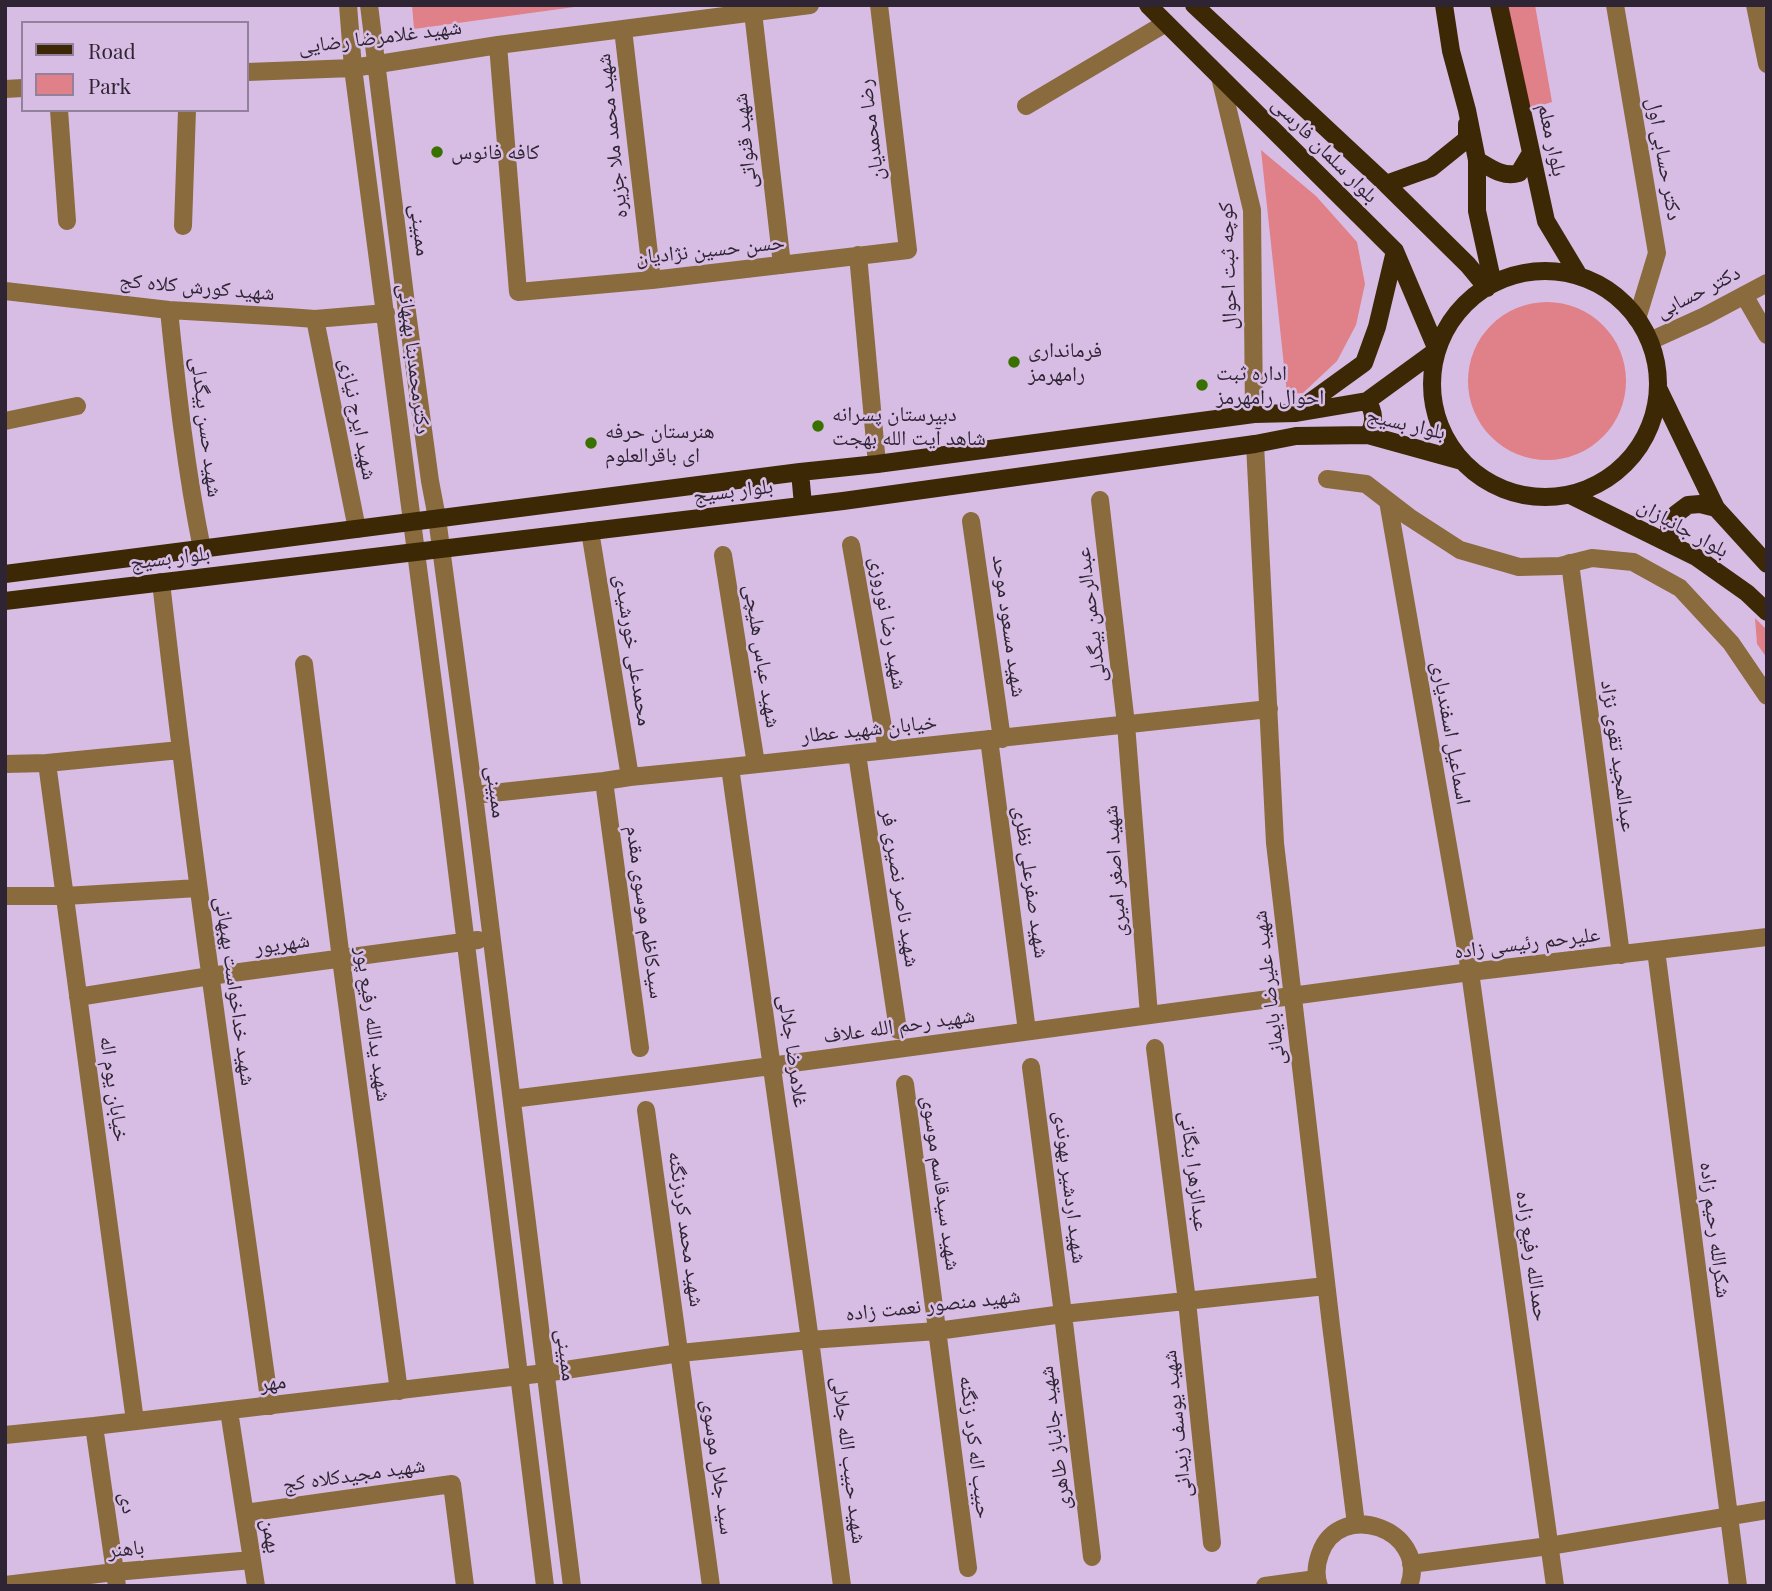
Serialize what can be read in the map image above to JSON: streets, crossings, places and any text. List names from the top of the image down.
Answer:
{
  "streets": {
    "main road": [
      "بلوار معلم",
      "بلوار سلمان فارسی",
      "بلوار بسیج",
      "بلوار جانبازان"
    ],
    "street": [
      "شهید غلامرضا رضایی",
      "رضا محمدیان",
      "شهید محمد ملا جزیره",
      "شهید قنواتی",
      "دکتر حسابی اول",
      "ممبینی",
      "حسن حسین نژادیان",
      "کوچه ثبت احوال",
      "شهید کورش کلاه کج",
      "دکتر حسابی",
      "دکترمحمدبنا بهبهانی",
      "شهید ایرج نیازی",
      "شهید حسن بیگدلی",
      "عبدالرحمن بیگدلی",
      "شهید رضا نوروزی",
      "شهید مسعود موحد",
      "محمدعلی خورشیدی",
      "شهید عباس هلیچی",
      "خیابان شهید عطار",
      "اسماعیل اسفندیاری",
      "عبدالمجید تقوی نژاد",
      "شهید اصغر امیری",
      "شهید صفرعلی نظری",
      "شهید ناصر نصیری فر",
      "سیدکاظم موسوی مقدم",
      "علیرحم رئیسی زاده",
      "شهریور",
      "شهید علیرضا بایمانی",
      "شهید خداخواست بهبهانی",
      "شهید یدالله رفیع پور",
      "شهید رحم الله علاف",
      "غلامرضا جلالی",
      "خیابان یوم اله",
      "عبدالزهرا بنگانی",
      "شهید سیدقاسم موسوی",
      "شهید اردشیر بهوندی",
      "شهید محمد کردزنگنه",
      "شکرالله رحیم زاده",
      "حمدالله رفیع زاده",
      "شهید منصور نعمت زاده",
      "مهر",
      "شهید یوسف زیدانی",
      "شهید جانباز طاهری",
      "حبیب اله کرد زنگنه",
      "شهید حبیب الله جلالی",
      "سید جلال موسوی",
      "شهید مجیدکلاه کج",
      "دی",
      "بهمن",
      "باهنر"
    ]
  },
  "crossings": [
    ["شهید غلامرضا رضایی", "شهید محمد ملا جزیره"],
    ["شهید غلامرضا رضایی", "شهید قنواتی"],
    ["شهید غلامرضا رضایی", "ممبینی"],
    ["شهید غلامرضا رضایی", "حسن حسین نژادیان"],
    ["شهید غلامرضا رضایی", "دکترمحمدبنا بهبهانی"],
    ["رضا محمدیان", "حسن حسین نژادیان"],
    ["شهید محمد ملا جزیره", "حسن حسین نژادیان"],
    ["بلوار معلم", "بلوار سلمان فارسی"],
    ["بلوار معلم", "دکتر حسابی اول"],
    ["بلوار معلم", "دکتر حسابی"],
    ["بلوار معلم", "بلوار بسیج"],
    ["بلوار معلم", "بلوار جانبازان"],
    ["شهید قنواتی", "حسن حسین نژادیان"],
    ["بلوار سلمان فارسی", "دکتر حسابی اول"],
    ["بلوار سلمان فارسی", "کوچه ثبت احوال"],
    ["بلوار سلمان فارسی", "دکتر حسابی"],
    ["بلوار سلمان فارسی", "بلوار بسیج"],
    ["بلوار سلمان فارسی", "بلوار جانبازان"],
    ["دکتر حسابی اول", "دکتر حسابی"],
    ["دکتر حسابی اول", "بلوار بسیج"],
    ["دکتر حسابی اول", "بلوار جانبازان"],
    ["ممبینی", "بلوار بسیج"],
    ["ممبینی", "خیابان شهید عطار"],
    ["ممبینی", "شهریور"],
    ["ممبینی", "شهید رحم الله علاف"],
    ["ممبینی", "شهید منصور نعمت زاده"],
    ["ممبینی", "مهر"],
    ["کوچه ثبت احوال", "بلوار بسیج"],
    ["شهید کورش کلاه کج", "دکترمحمدبنا بهبهانی"],
    ["شهید کورش کلاه کج", "شهید ایرج نیازی"],
    ["شهید کورش کلاه کج", "شهید حسن بیگدلی"],
    ["دکتر حسابی", "بلوار بسیج"],
    ["دکتر حسابی", "بلوار جانبازان"],
    ["دکترمحمدبنا بهبهانی", "بلوار بسیج"],
    ["شهید ایرج نیازی", "بلوار بسیج"],
    ["بلوار بسیج", "شهید حسن بیگدلی"],
    ["بلوار بسیج", "بلوار جانبازان"],
    ["بلوار بسیج", "محمدعلی خورشیدی"],
    ["بلوار بسیج", "شهید علیرضا بایمانی"],
    ["بلوار بسیج", "شهید خداخواست بهبهانی"],
    ["عبدالرحمن بیگدلی", "خیابان شهید عطار"],
    ["عبدالرحمن بیگدلی", "شهید اصغر امیری"],
    ["شهید رضا نوروزی", "خیابان شهید عطار"],
    ["شهید مسعود موحد", "خیابان شهید عطار"],
    ["شهید مسعود موحد", "شهید صفرعلی نظری"],
    ["محمدعلی خورشیدی", "خیابان شهید عطار"],
    ["شهید عباس هلیچی", "خیابان شهید عطار"],
    ["خیابان شهید عطار", "شهید اصغر امیری"],
    ["خیابان شهید عطار", "شهید صفرعلی نظری"],
    ["خیابان شهید عطار", "شهید ناصر نصیری فر"],
    ["خیابان شهید عطار", "سیدکاظم موسوی مقدم"],
    ["خیابان شهید عطار", "شهید علیرضا بایمانی"],
    ["خیابان شهید عطار", "غلامرضا جلالی"],
    ["اسماعیل اسفندیاری", "علیرحم رئیسی زاده"],
    ["اسماعیل اسفندیاری", "حمدالله رفیع زاده"],
    ["عبدالمجید تقوی نژاد", "علیرحم رئیسی زاده"],
    ["شهید اصغر امیری", "شهید رحم الله علاف"],
    ["شهید صفرعلی نظری", "شهید رحم الله علاف"],
    ["علیرحم رئیسی زاده", "شهید علیرضا بایمانی"],
    ["علیرحم رئیسی زاده", "شهید رحم الله علاف"],
    ["علیرحم رئیسی زاده", "شکرالله رحیم زاده"],
    ["علیرحم رئیسی زاده", "حمدالله رفیع زاده"],
    ["شهریور", "شهید خداخواست بهبهانی"],
    ["شهریور", "شهید یدالله رفیع پور"],
    ["شهریور", "خیابان یوم اله"],
    ["شهید علیرضا بایمانی", "شهید رحم الله علاف"],
    ["شهید علیرضا بایمانی", "شهید منصور نعمت زاده"],
    ["شهید خداخواست بهبهانی", "مهر"],
    ["شهید یدالله رفیع پور", "مهر"],
    ["شهید رحم الله علاف", "غلامرضا جلالی"],
    ["غلامرضا جلالی", "شهید منصور نعمت زاده"],
    ["غلامرضا جلالی", "شهید حبیب الله جلالی"],
    ["خیابان یوم اله", "مهر"],
    ["عبدالزهرا بنگانی", "شهید منصور نعمت زاده"],
    ["عبدالزهرا بنگانی", "شهید یوسف زیدانی"],
    ["شهید سیدقاسم موسوی", "شهید منصور نعمت زاده"],
    ["شهید سیدقاسم موسوی", "حبیب اله کرد زنگنه"],
    ["شهید اردشیر بهوندی", "شهید منصور نعمت زاده"],
    ["شهید اردشیر بهوندی", "شهید جانباز طاهری"],
    ["شهید محمد کردزنگنه", "شهید منصور نعمت زاده"],
    ["شهید محمد کردزنگنه", "سید جلال موسوی"],
    ["شهید منصور نعمت زاده", "مهر"],
    ["شهید منصور نعمت زاده", "شهید یوسف زیدانی"],
    ["شهید منصور نعمت زاده", "شهید جانباز طاهری"],
    ["شهید منصور نعمت زاده", "حبیب اله کرد زنگنه"],
    ["شهید منصور نعمت زاده", "شهید حبیب الله جلالی"],
    ["شهید منصور نعمت زاده", "سید جلال موسوی"],
    ["مهر", "دی"],
    ["مهر", "بهمن"],
    ["شهید مجیدکلاه کج", "بهمن"],
    ["دی", "باهنر"],
    ["بهمن", "باهنر"]
  ],
  "places": [
    "کافه فانوس",
    "فرمانداری رامهرمز",
    "اداره ثبت احوال رامهرمز",
    "دبیرستان پسرانه شاهد آیت الله بهجت",
    "هنرستان حرفه ای باقرالعلوم"
  ],
  "legend": ["Road", "Park"]
}
